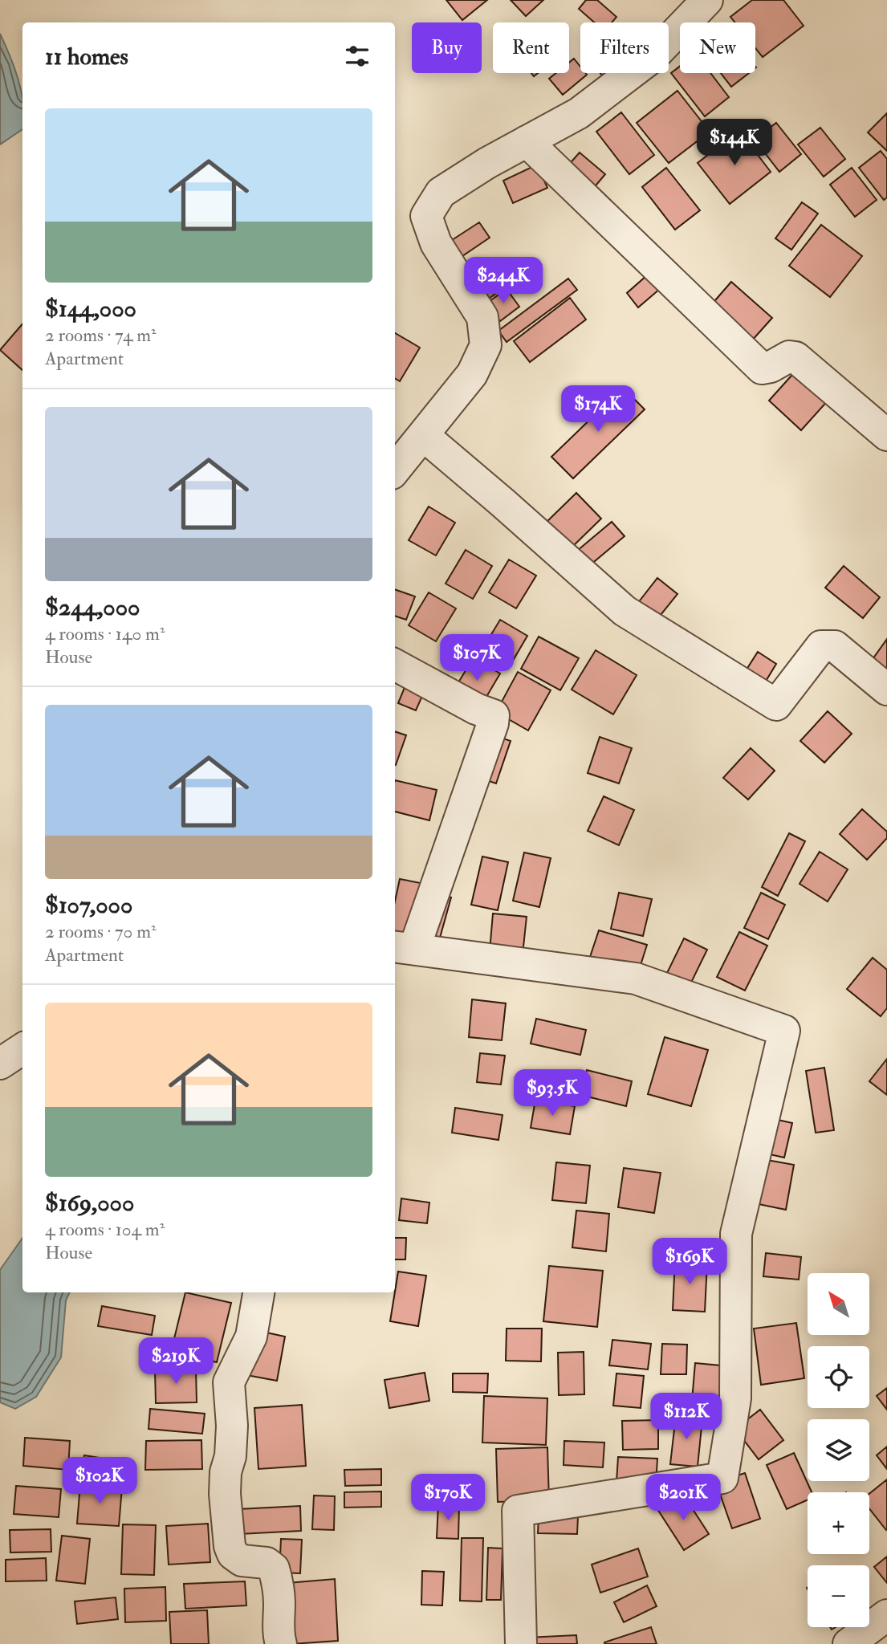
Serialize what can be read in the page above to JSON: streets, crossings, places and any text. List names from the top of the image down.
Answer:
{
  "north": "top left",
  "page": {
    "chip": [
      "Buy",
      "Rent",
      "Filters",
      "New"
    ],
    "heading": "11 homes",
    "list": [
      {
        "name": "$144,000",
        "note": "2 rooms · 74 m² · Apartment"
      },
      {
        "name": "$244,000",
        "note": "4 rooms · 140 m² · House"
      },
      {
        "name": "$107,000",
        "note": "2 rooms · 70 m² · Apartment"
      },
      {
        "name": "$169,000",
        "note": "4 rooms · 104 m² · House"
      }
    ],
    "price": [
      "$144K",
      "$244K",
      "$174K",
      "$107K",
      "$93.5K",
      "$169K",
      "$219K",
      "$112K",
      "$102K",
      "$170K",
      "$201K"
    ],
    "map_buttons": ["+", "−"]
  }
}
